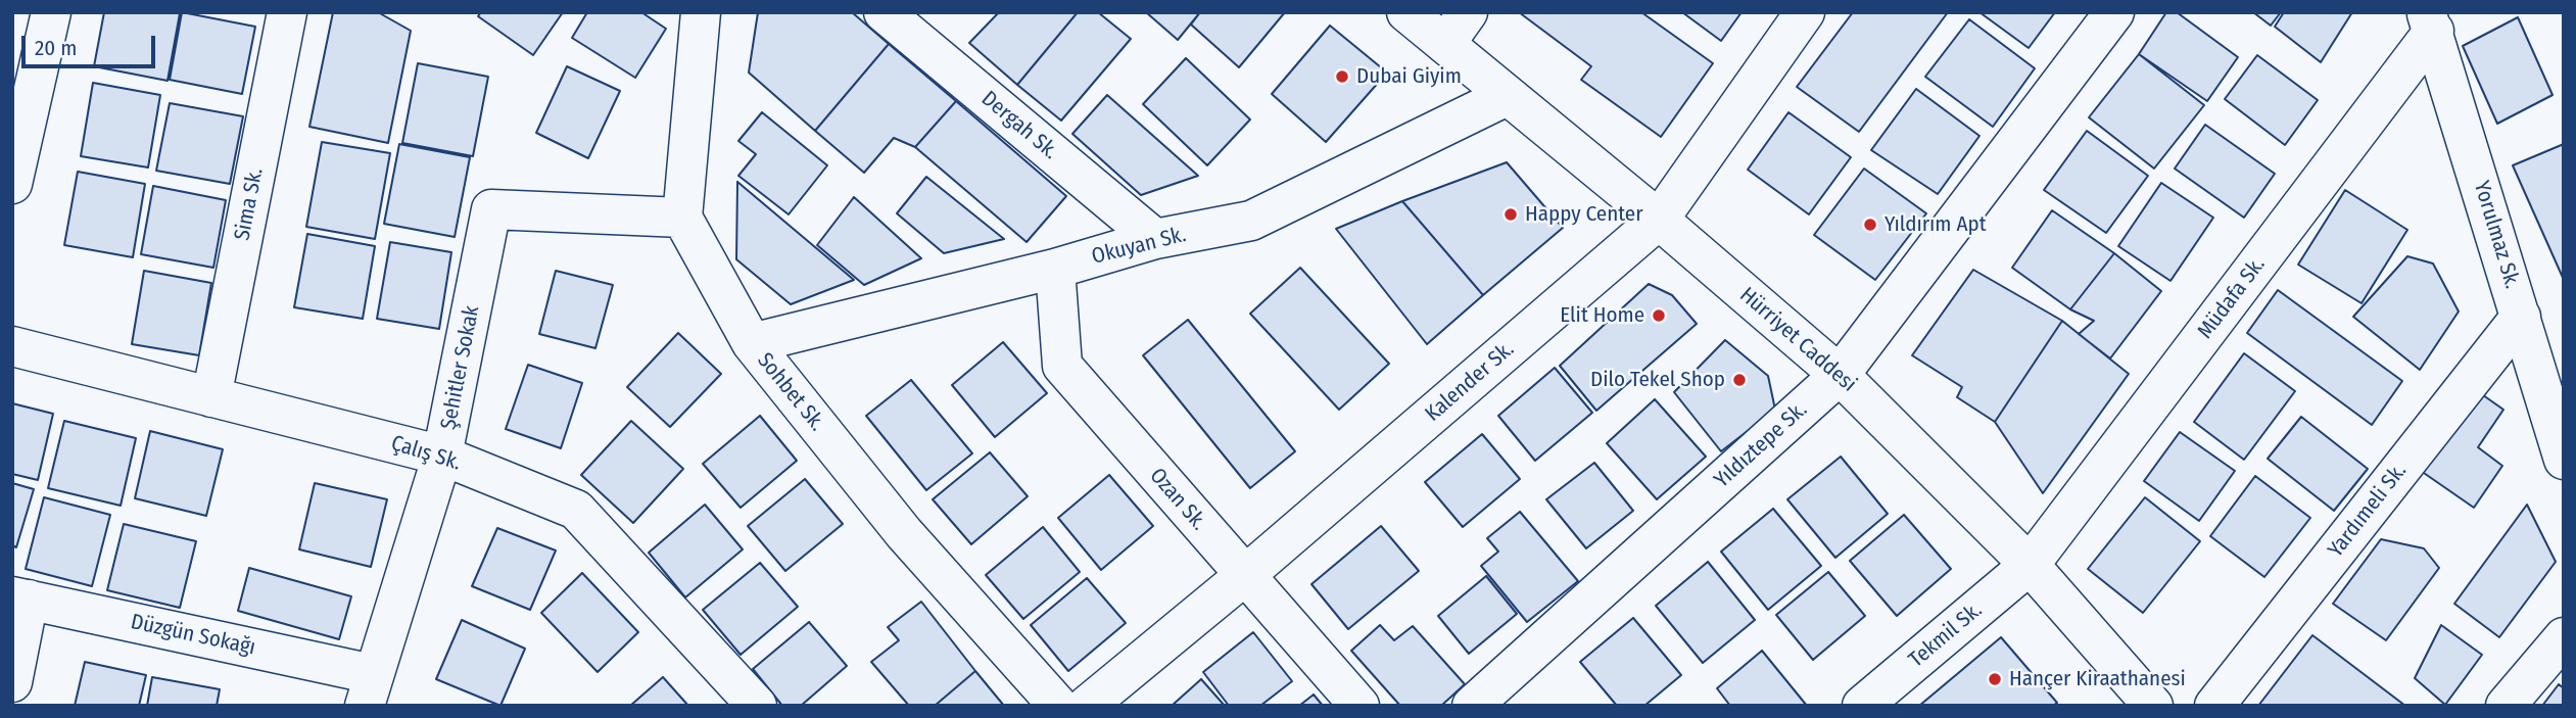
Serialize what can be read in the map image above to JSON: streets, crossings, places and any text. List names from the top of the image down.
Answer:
{
  "streets": {
    "street": [
      "Dergah Sk.",
      "Sima Sk.",
      "Yorulmaz Sk.",
      "Okuyan Sk.",
      "Müdafa Sk.",
      "Hürriyet Caddesi",
      "Şehitler Sokak",
      "Kalender Sk.",
      "Sohbet Sk.",
      "Yıldıztepe Sk.",
      "Çalış Sk.",
      "Ozan Sk.",
      "Yardımeli Sk.",
      "Düzgün Sokağı",
      "Tekmil Sk."
    ]
  },
  "crossings": [
    ["Dergah Sk.", "Okuyan Sk."],
    ["Sima Sk.", "Çalış Sk."],
    ["Yorulmaz Sk.", "Müdafa Sk."],
    ["Yorulmaz Sk.", "Yardımeli Sk."],
    ["Okuyan Sk.", "Hürriyet Caddesi"],
    ["Okuyan Sk.", "Sohbet Sk."],
    ["Okuyan Sk.", "Ozan Sk."],
    ["Müdafa Sk.", "Hürriyet Caddesi"],
    ["Müdafa Sk.", "Tekmil Sk."],
    ["Hürriyet Caddesi", "Kalender Sk."],
    ["Hürriyet Caddesi", "Yıldıztepe Sk."],
    ["Hürriyet Caddesi", "Tekmil Sk."],
    ["Şehitler Sokak", "Sohbet Sk."],
    ["Şehitler Sokak", "Çalış Sk."],
    ["Şehitler Sokak", "Düzgün Sokağı"],
    ["Kalender Sk.", "Ozan Sk."]
  ],
  "places": [
    "Dubai Giyim",
    "Happy Center",
    "Yıldırım Apt",
    "Elit Home",
    "Dilo Tekel Shop",
    "Hançer Kiraathanesi"
  ],
  "scale_bar": "20 m"
}
